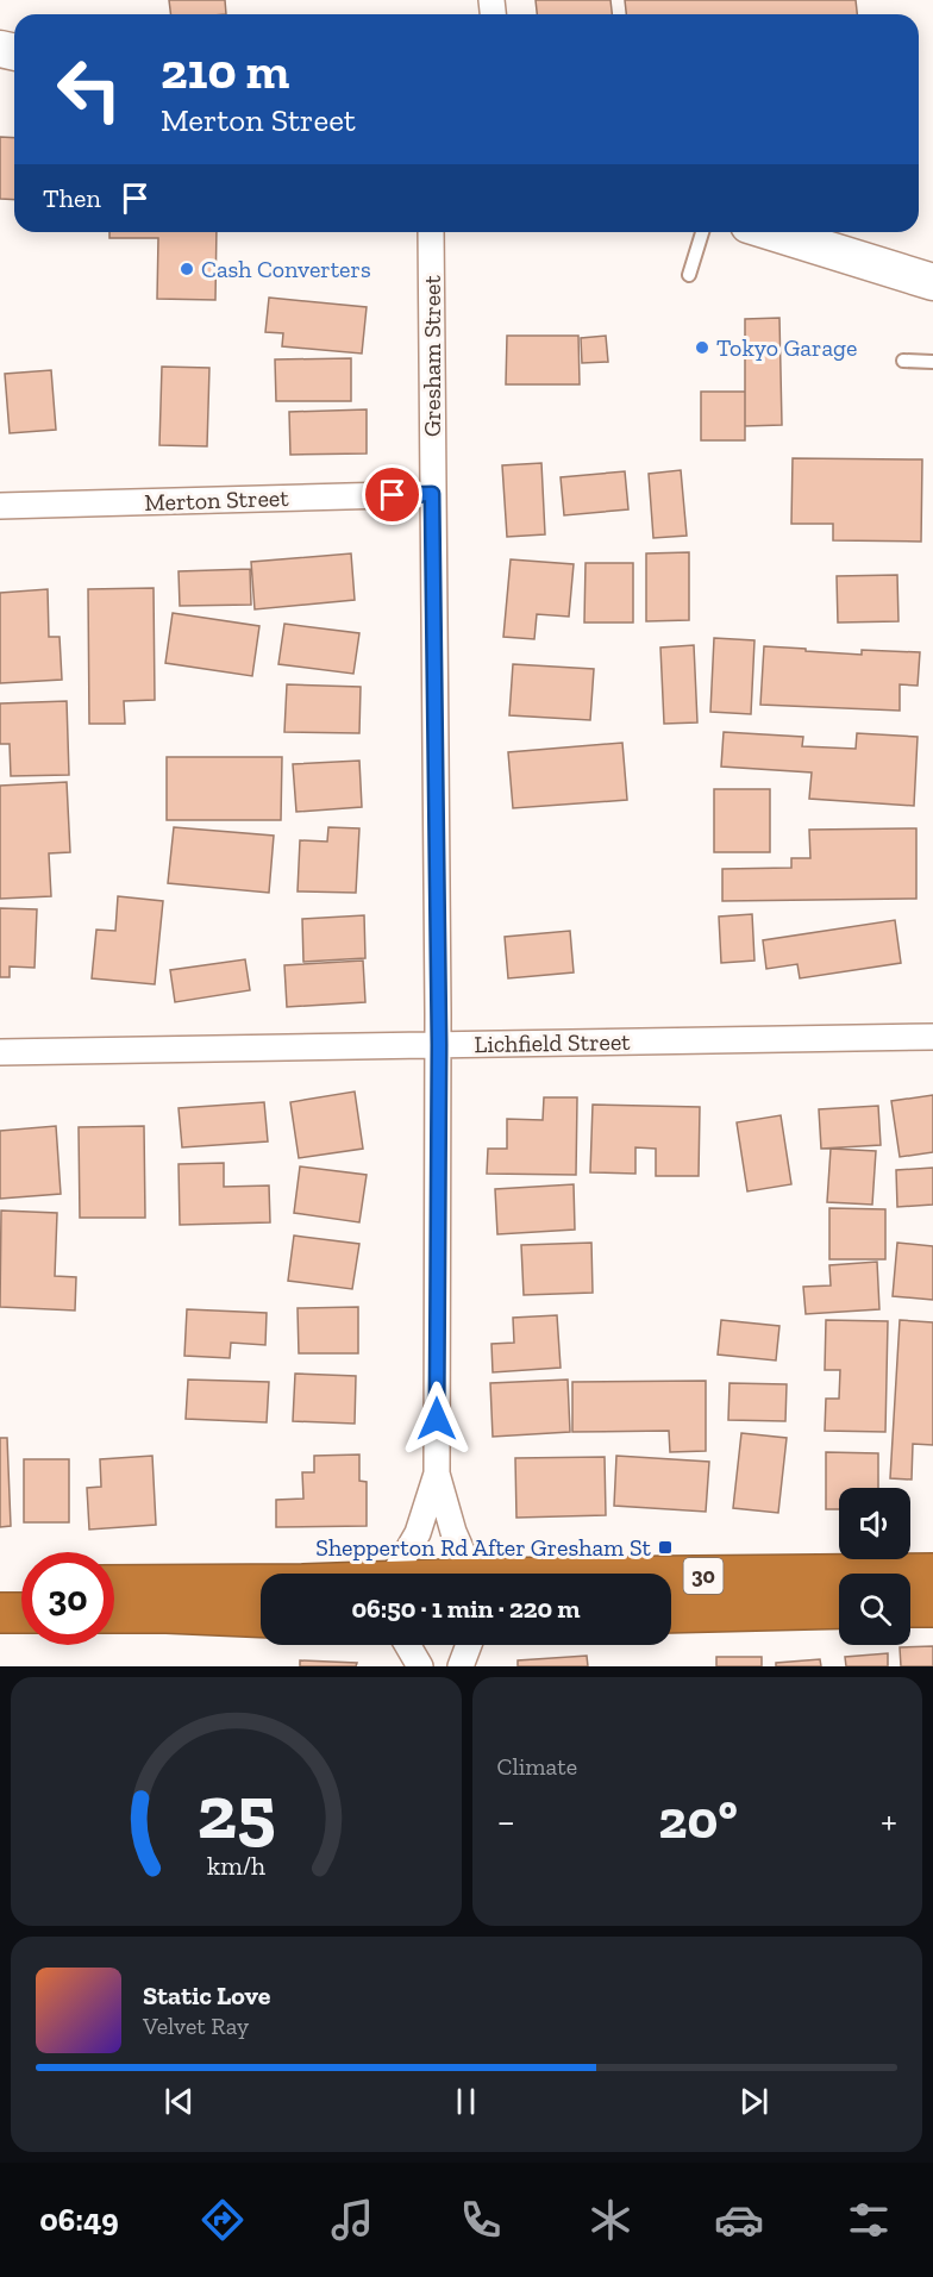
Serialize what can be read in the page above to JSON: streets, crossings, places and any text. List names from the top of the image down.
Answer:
{
  "streets": {
    "highway": ["30"],
    "street": ["Gresham Street", "Merton Street", "Lichfield Street"]
  },
  "crossings": [
    ["Gresham Street", "Merton Street"],
    ["Gresham Street", "Lichfield Street"]
  ],
  "places": {
    "other": ["Cash Converters", "Tokyo Garage"],
    "transit": ["Shepperton Rd After Gresham St"]
  },
  "page": {
    "turn": ["210 m", "Merton Street"],
    "then": "Then",
    "limit": "30",
    "trip": "06:50 · 1 min · 220 m",
    "tile": "Climate",
    "heat": ["−", "20°", "+"],
    "song": ["Static Love", "Velvet Ray"],
    "tabs": "06:49",
    "gauge": ["25", "km/h"]
  }
}
